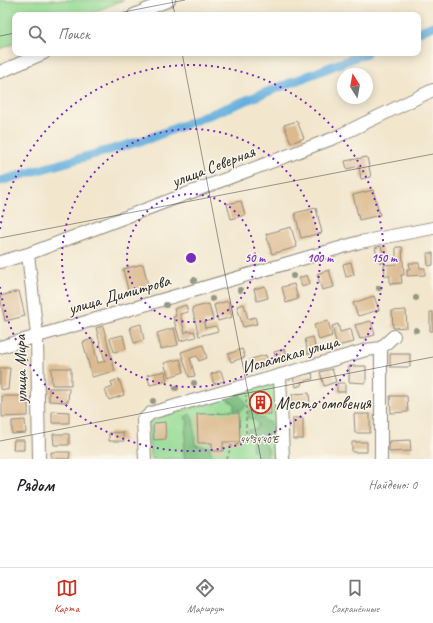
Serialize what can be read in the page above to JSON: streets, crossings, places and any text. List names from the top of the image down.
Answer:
{
  "streets": {
    "street": [
      "улица Северная",
      "улица Димитрова",
      "Исламская улица",
      "улица Мира"
    ]
  },
  "crossings": [
    ["улица Северная", "улица Мира"],
    ["улица Димитрова", "улица Мира"]
  ],
  "places": {
    "building": ["Место омовения"]
  },
  "north": "top",
  "page": {
    "search": "Поиск",
    "heading": ["Рядом", "Найдено: 0"],
    "nav": ["Карта", "Маршрут", "Сохранённые"]
  },
  "coordinates": ["44°34'40\"E"],
  "rings": ["50 m", "100 m", "150 m"]
}
